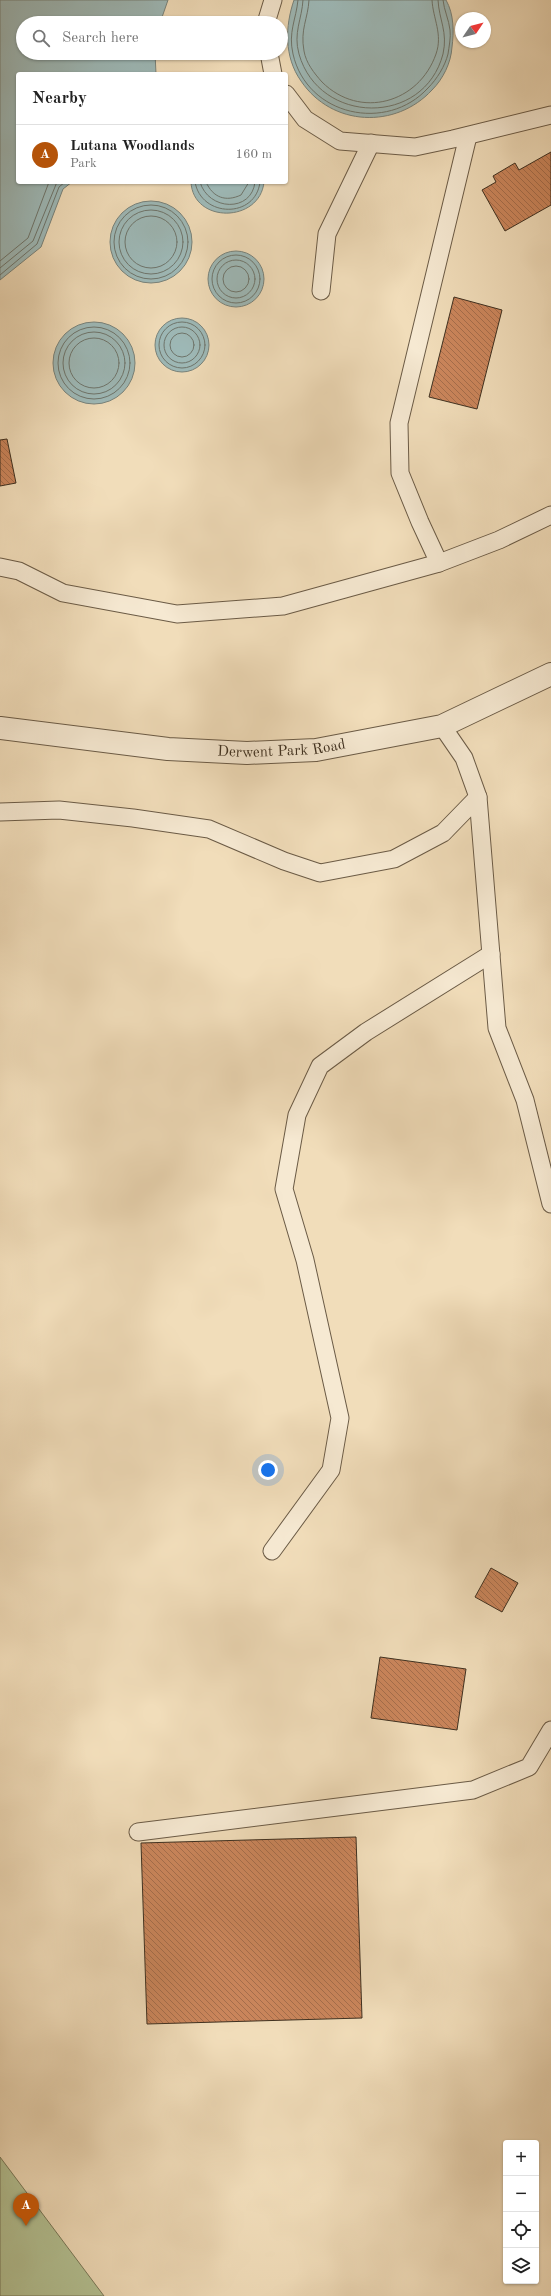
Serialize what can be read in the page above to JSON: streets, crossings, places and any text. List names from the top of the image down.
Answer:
{
  "streets": {
    "street": ["Derwent Park Road"]
  },
  "north": "top right",
  "page": {
    "search": "Search here",
    "heading": "Nearby",
    "list": [
      {
        "mark": "A",
        "name": "Lutana Woodlands",
        "note": "Park",
        "value": "160 m"
      }
    ],
    "map_buttons": ["+", "−"],
    "pins": "A"
  }
}
